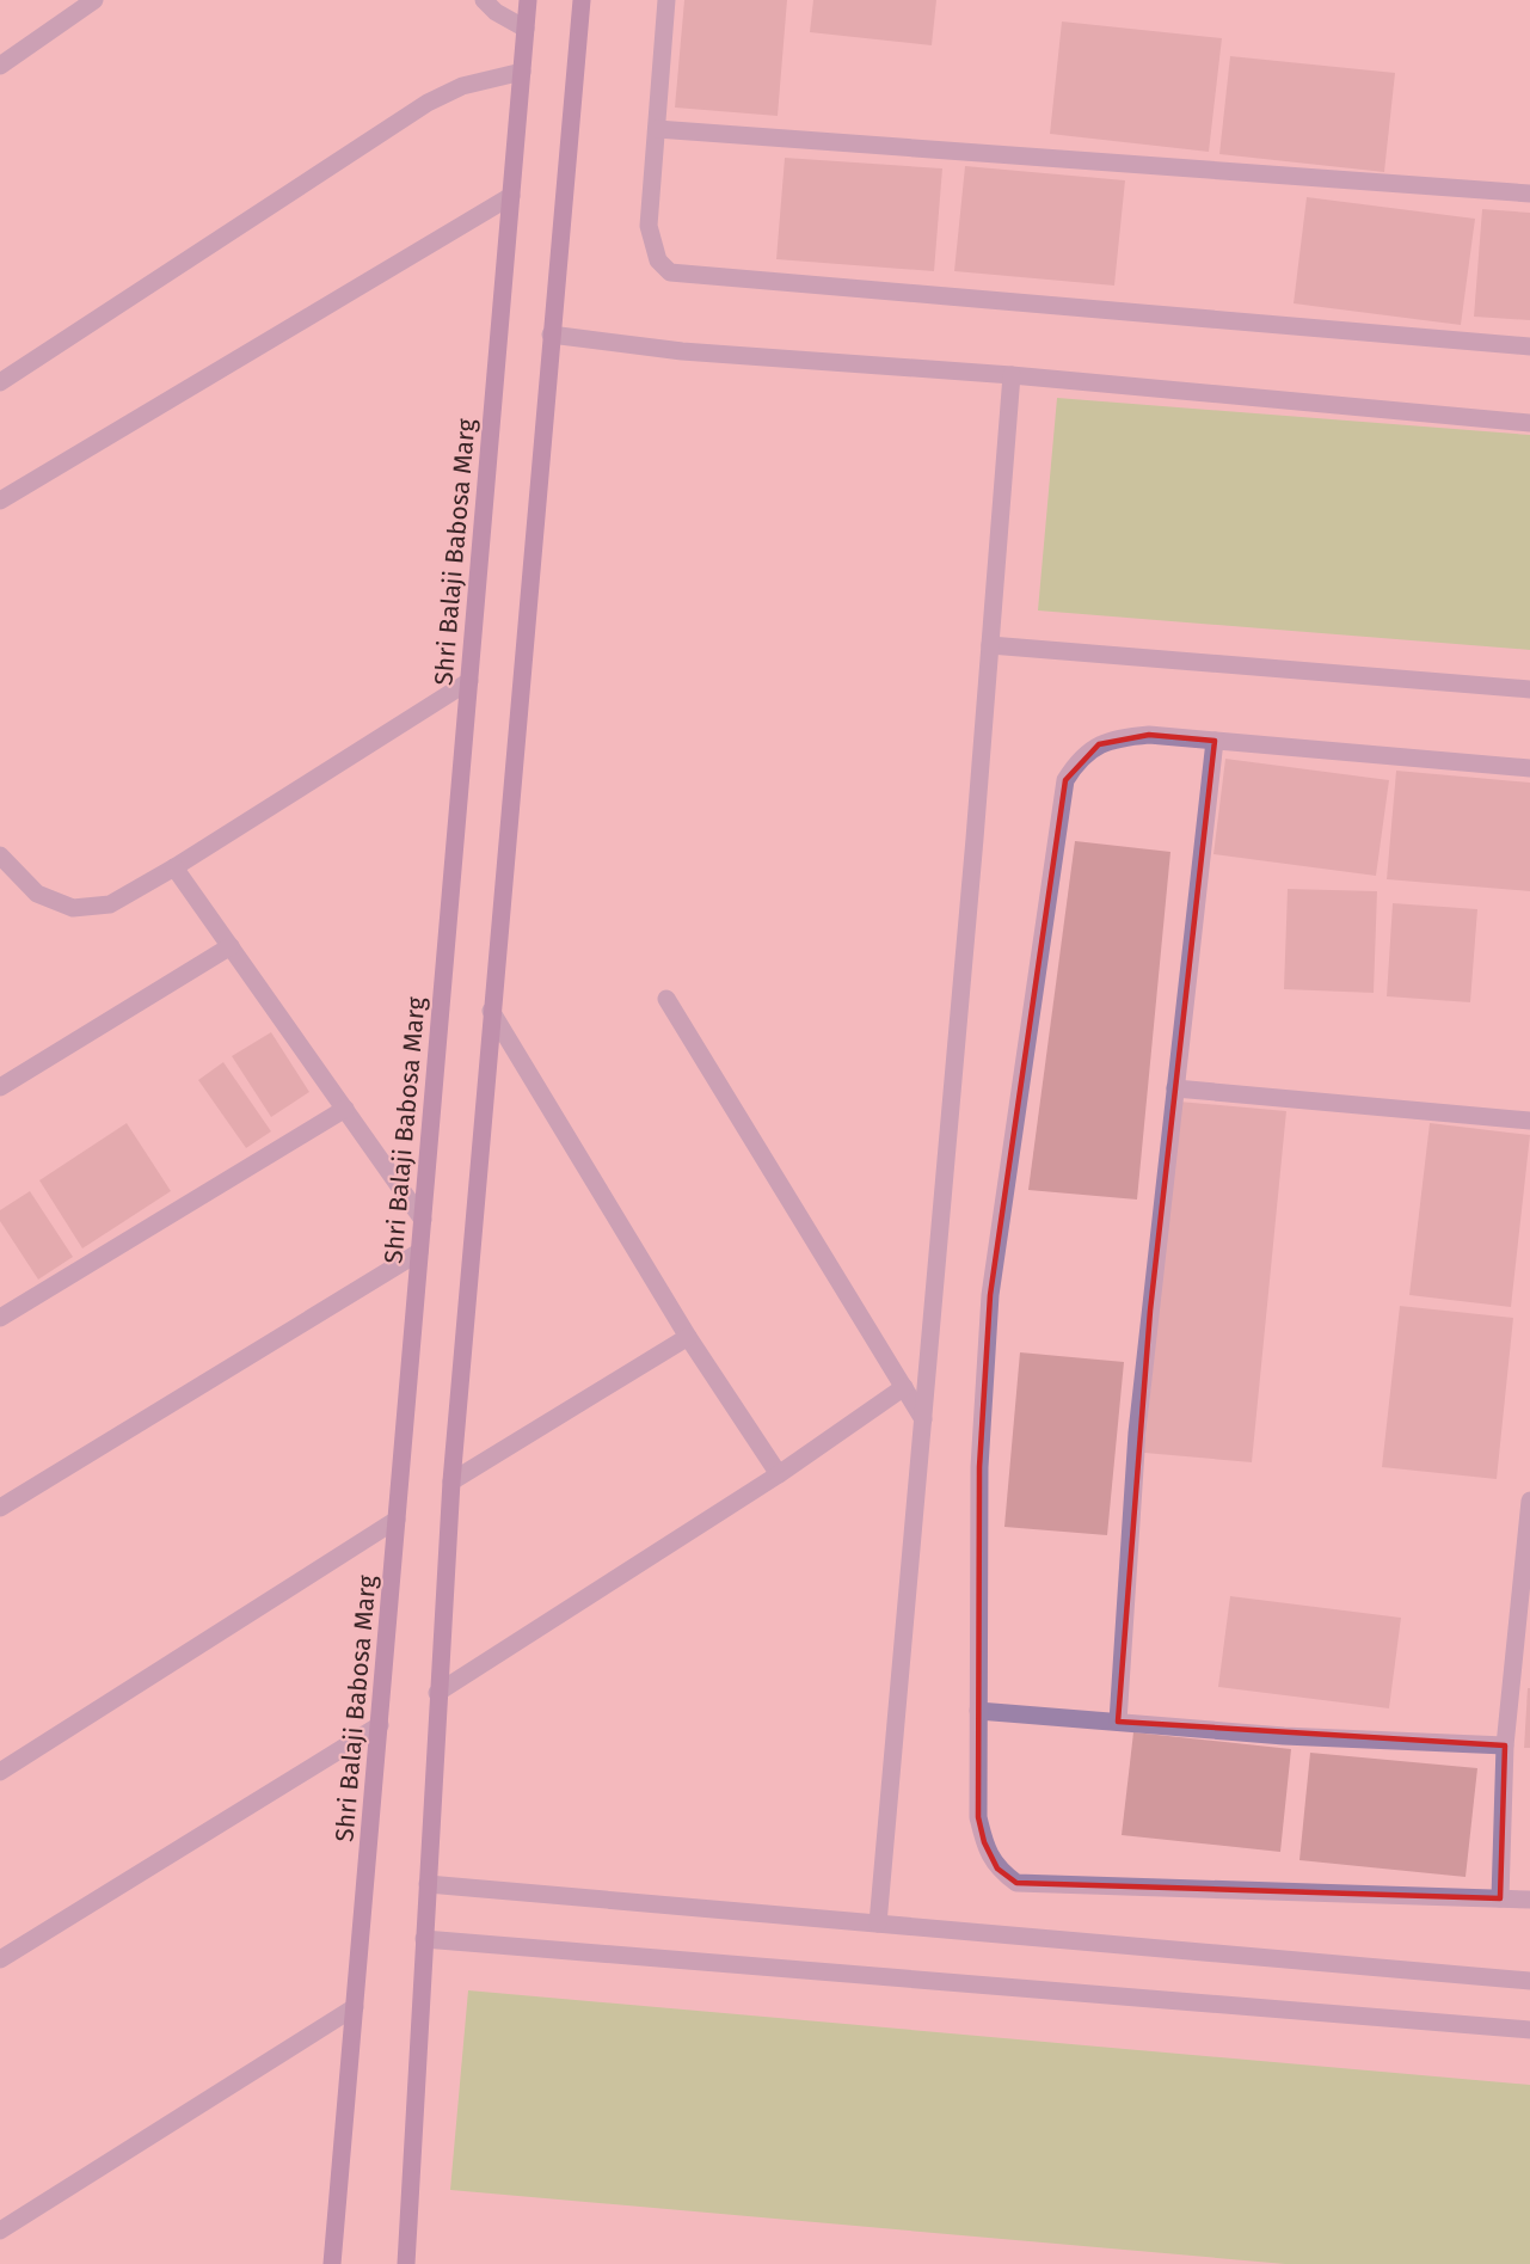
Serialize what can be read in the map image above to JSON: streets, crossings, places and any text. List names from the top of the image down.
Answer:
{
  "streets": {
    "street": ["Shri Balaji Babosa Marg"]
  }
}
